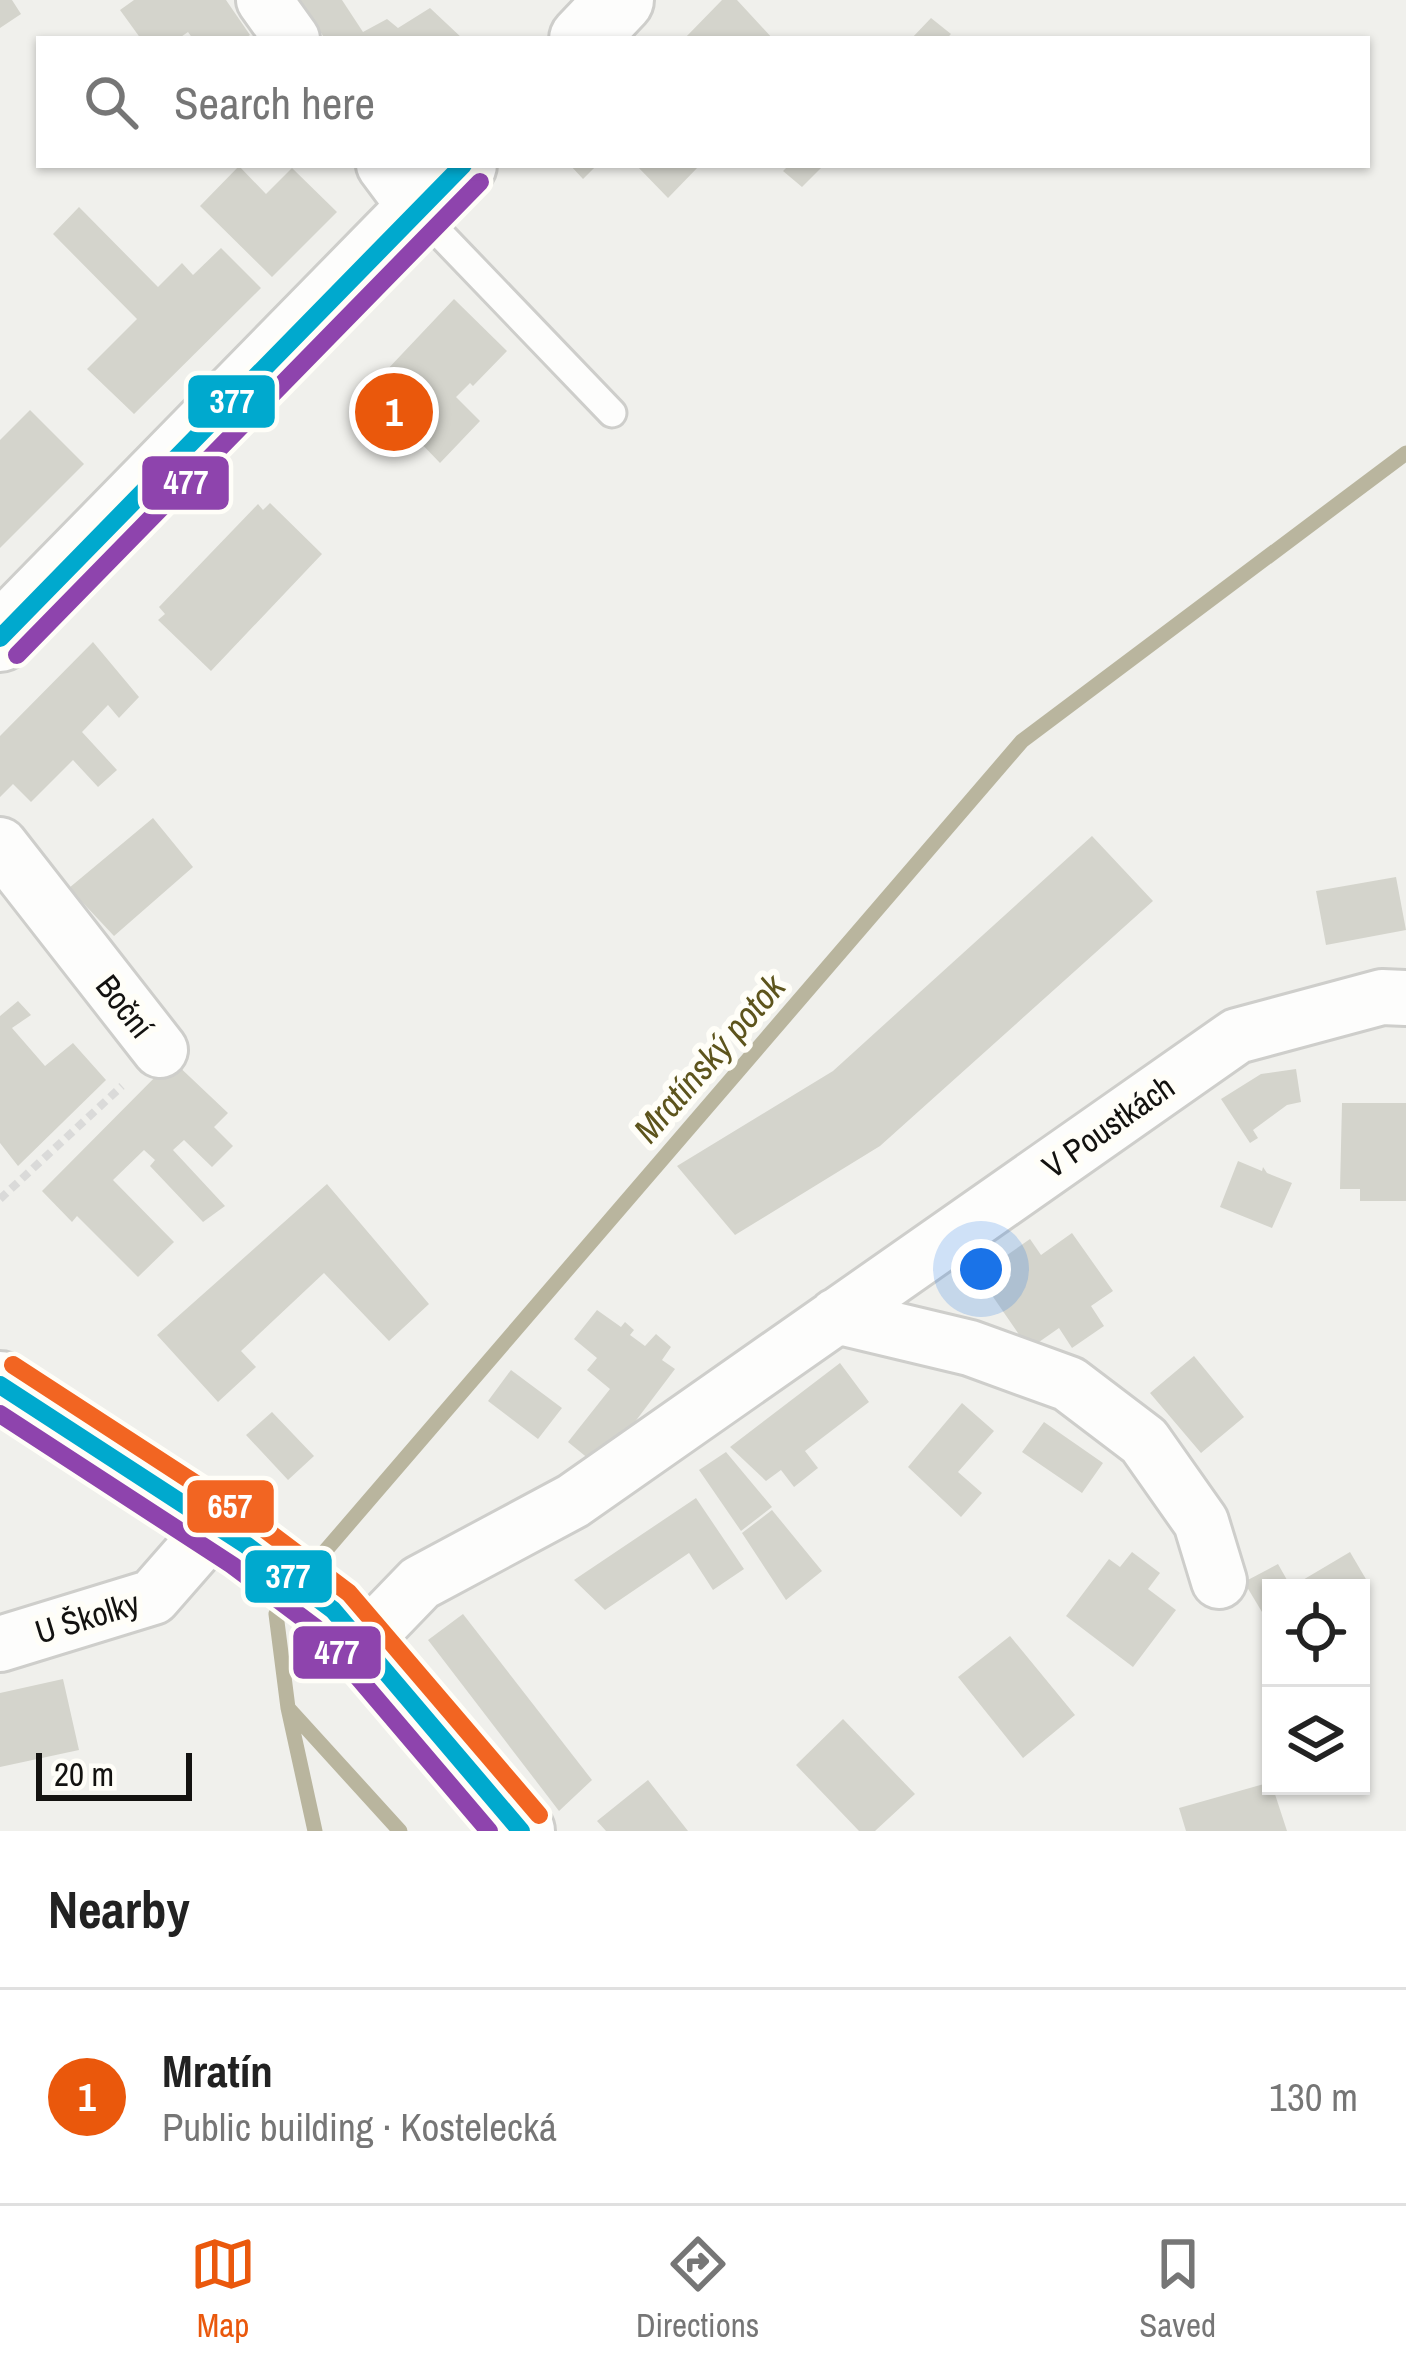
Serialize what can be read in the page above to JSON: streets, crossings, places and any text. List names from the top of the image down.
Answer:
{
  "streets": {
    "street": ["Boční", "V Poustkách", "U Školky"]
  },
  "water": ["Mratínský potok"],
  "lines": ["transit line 377", "transit line 477", "transit line 657"],
  "scale_bar": "20 m",
  "page": {
    "search": "Search here",
    "pins": "1",
    "scale": "20 m",
    "heading": "Nearby",
    "list": [
      {
        "mark": "1",
        "name": "Mratín",
        "note": "Public building · Kostelecká",
        "value": "130 m"
      }
    ],
    "nav": ["Map", "Directions", "Saved"]
  }
}
